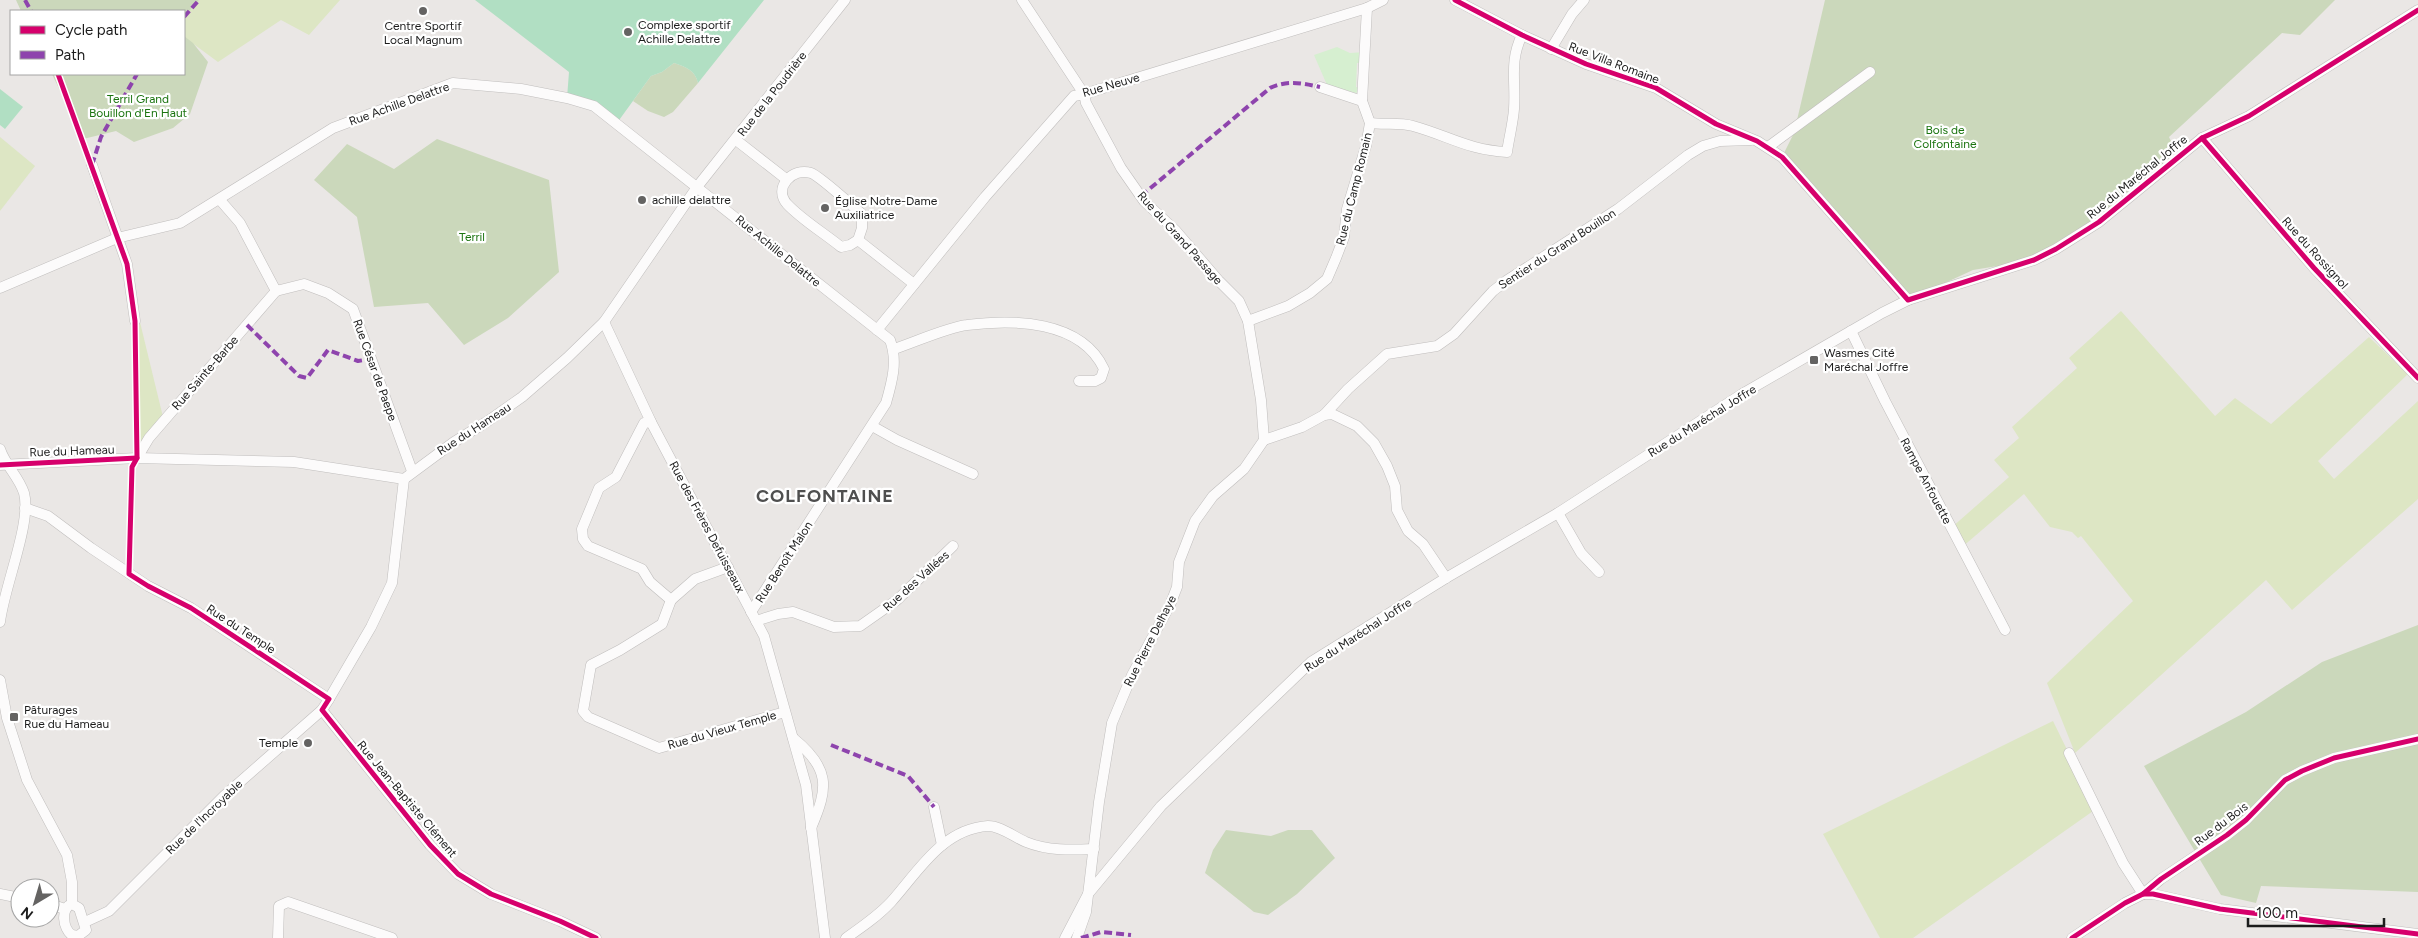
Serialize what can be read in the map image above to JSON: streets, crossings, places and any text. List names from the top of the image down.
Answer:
{
  "streets": {
    "street": [
      "Rue Villa Romaine",
      "Rue Neuve",
      "Rue de la Poudrière",
      "Rue Achille Delattre",
      "Rue du Maréchal Joffre",
      "Rue du Camp Romain",
      "Rue du Grand Passage",
      "Sentier du Grand Bouillon",
      "Rue du Rossignol",
      "Rue César de Paepe",
      "Rue Sainte-Barbe",
      "Rue du Hameau",
      "Rampe Anfouette",
      "Rue des Frères Defuisseaux",
      "Rue Benoît Malon",
      "Rue des Vallées",
      "Rue du Temple",
      "Rue Pierre Delhaye",
      "Rue du Vieux Temple",
      "Rue Jean-Baptiste Clément",
      "Rue de l'Incroyable",
      "Rue du Bois"
    ]
  },
  "crossings": [
    ["Rue Villa Romaine", "Rue du Maréchal Joffre"],
    ["Rue Villa Romaine", "Sentier du Grand Bouillon"],
    ["Rue Neuve", "Rue Achille Delattre"],
    ["Rue Neuve", "Rue du Camp Romain"],
    ["Rue Neuve", "Rue du Grand Passage"],
    ["Rue de la Poudrière", "Rue Achille Delattre"],
    ["Rue de la Poudrière", "Rue du Hameau"],
    ["Rue Achille Delattre", "Rue du Hameau"],
    ["Rue du Maréchal Joffre", "Rue du Rossignol"],
    ["Rue du Maréchal Joffre", "Rampe Anfouette"],
    ["Rue du Maréchal Joffre", "Rue Pierre Delhaye"],
    ["Rue du Camp Romain", "Rue du Grand Passage"],
    ["Rue du Grand Passage", "Sentier du Grand Bouillon"],
    ["Rue du Grand Passage", "Rue Pierre Delhaye"],
    ["Sentier du Grand Bouillon", "Rue Pierre Delhaye"],
    ["Rue César de Paepe", "Rue Sainte-Barbe"],
    ["Rue César de Paepe", "Rue du Hameau"],
    ["Rue Sainte-Barbe", "Rue du Hameau"],
    ["Rue du Hameau", "Rue des Frères Defuisseaux"],
    ["Rue des Frères Defuisseaux", "Rue Benoît Malon"],
    ["Rue des Frères Defuisseaux", "Rue des Vallées"],
    ["Rue des Frères Defuisseaux", "Rue du Vieux Temple"],
    ["Rue Benoît Malon", "Rue des Vallées"],
    ["Rue Jean-Baptiste Clément", "Rue de l'Incroyable"]
  ],
  "districts": ["COLFONTAINE"],
  "parks": ["Terril Grand Bouillon d'En Haut", "Bois de Colfontaine", "Terril"],
  "places": {
    "other": [
      "Centre Sportif Local Magnum",
      "Complexe sportif Achille Delattre",
      "achille delattre",
      "Église Notre-Dame Auxiliatrice",
      "Temple"
    ],
    "transit": ["Wasmes Cité Maréchal Joffre", "Pâturages Rue du Hameau"]
  },
  "legend": ["Cycle path", "Path"],
  "scale_bar": "100 m",
  "north": "bottom left"
}
